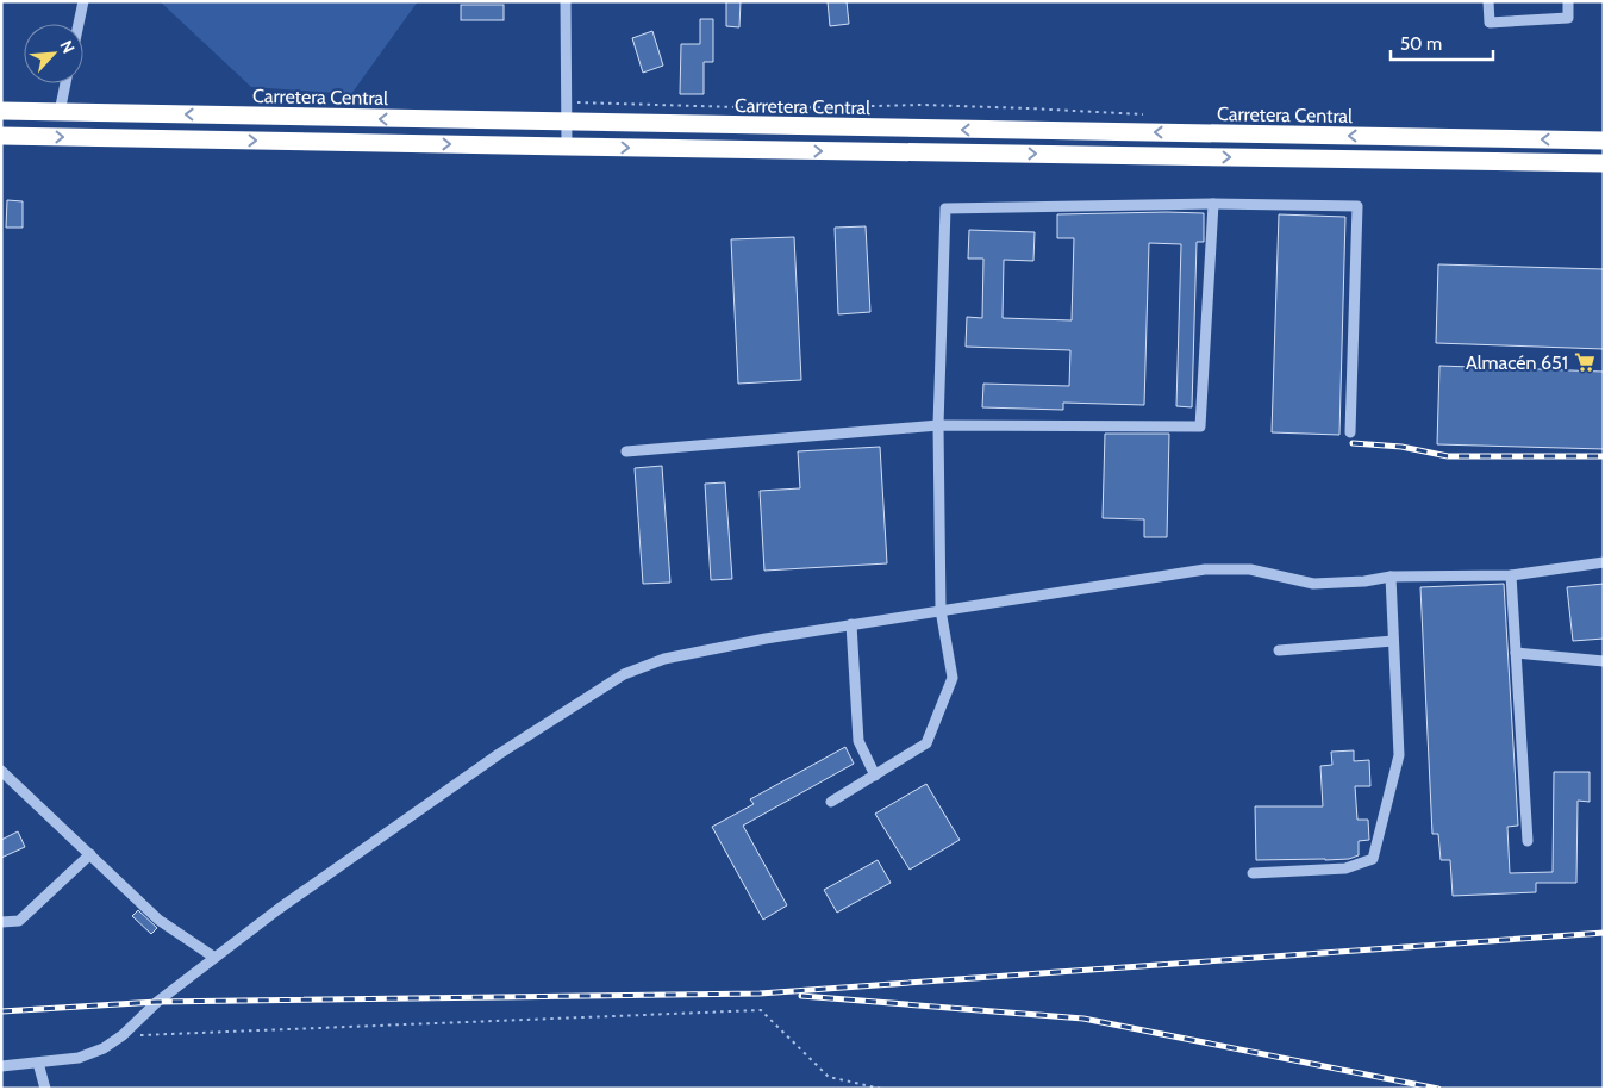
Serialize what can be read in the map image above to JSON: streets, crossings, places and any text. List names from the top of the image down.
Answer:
{
  "streets": {
    "highway": ["Carretera Central"]
  },
  "places": {
    "supermarket": ["Almacén 651"]
  },
  "scale_bar": "50 m",
  "north": "top right"
}
